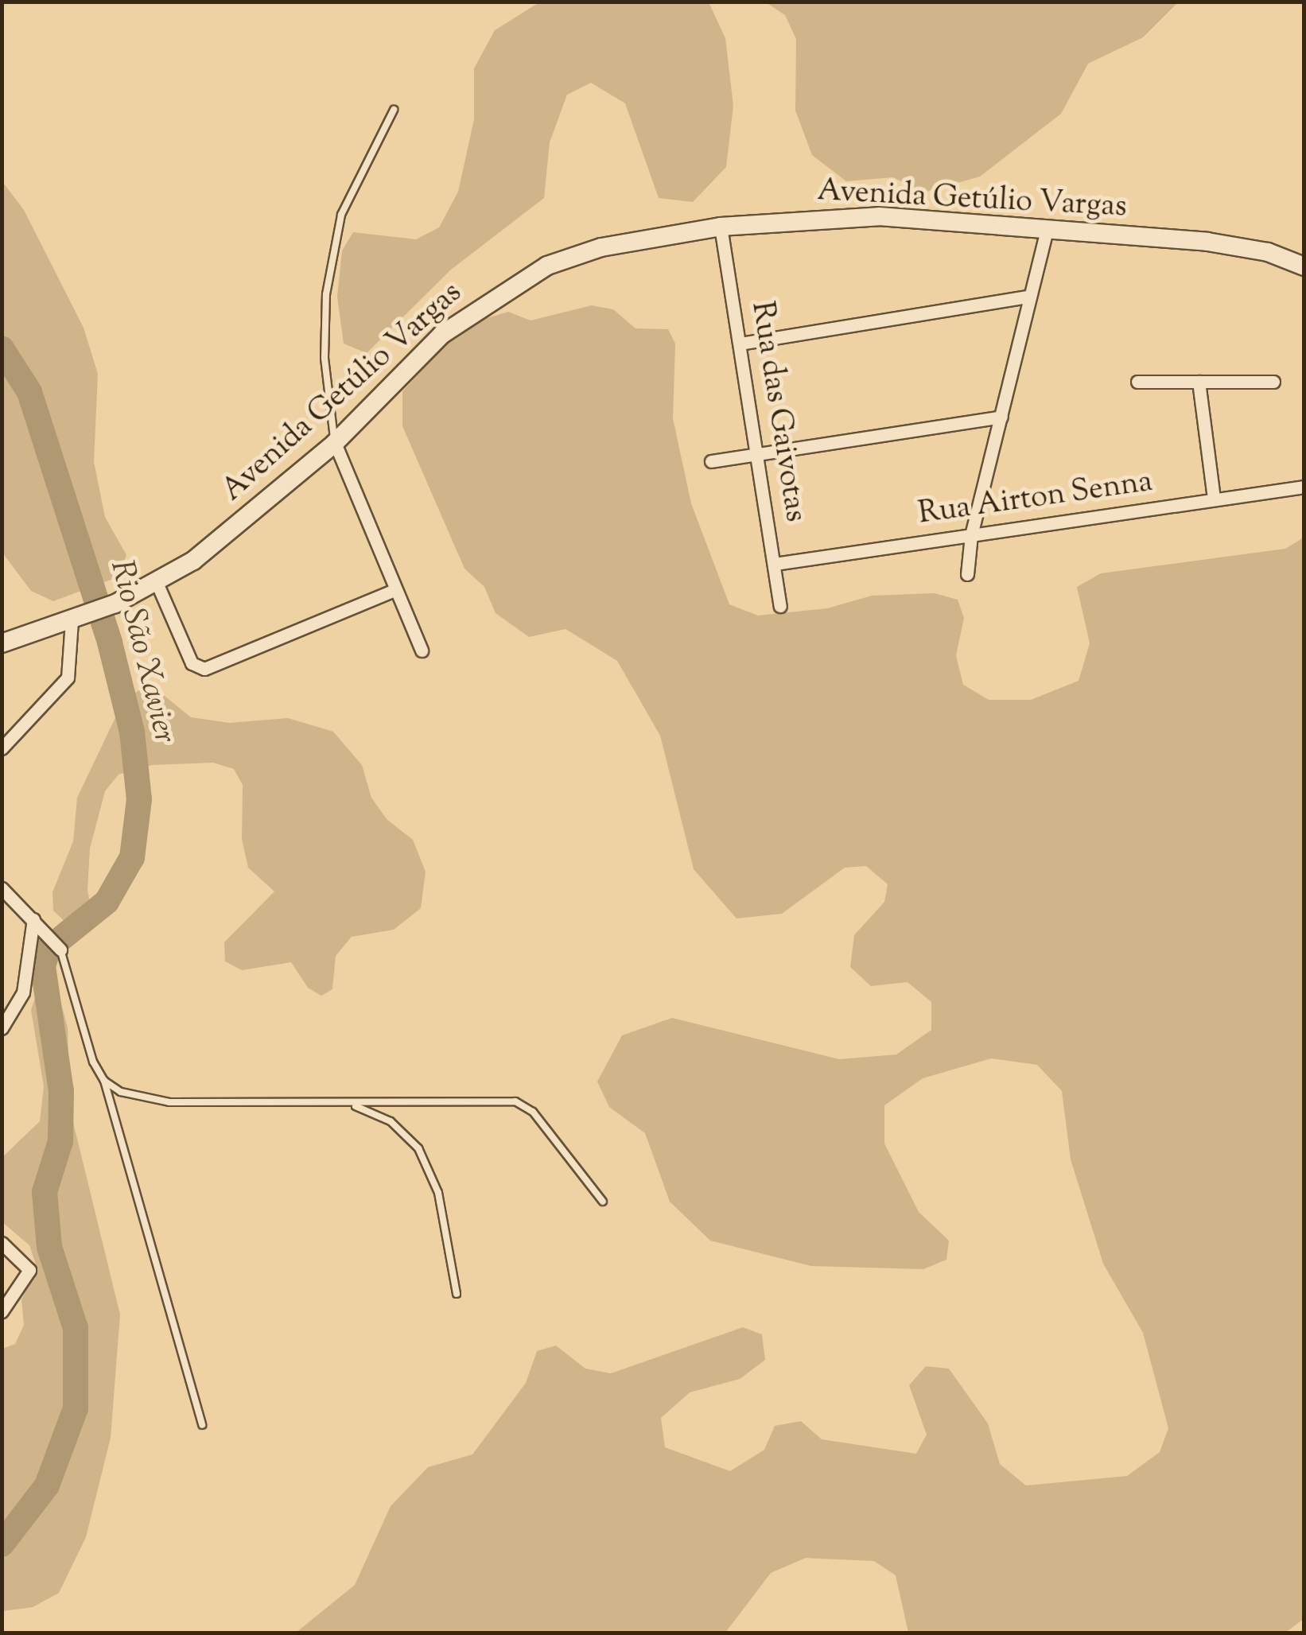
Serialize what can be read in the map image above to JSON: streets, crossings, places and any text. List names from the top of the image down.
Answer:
{
  "streets": {
    "street": ["Avenida Getúlio Vargas", "Rua das Gaivotas", "Rua Airton Senna"]
  },
  "crossings": [
    ["Avenida Getúlio Vargas", "Rua das Gaivotas"],
    ["Rua das Gaivotas", "Rua Airton Senna"]
  ],
  "water": ["Rio São Xavier"]
}
